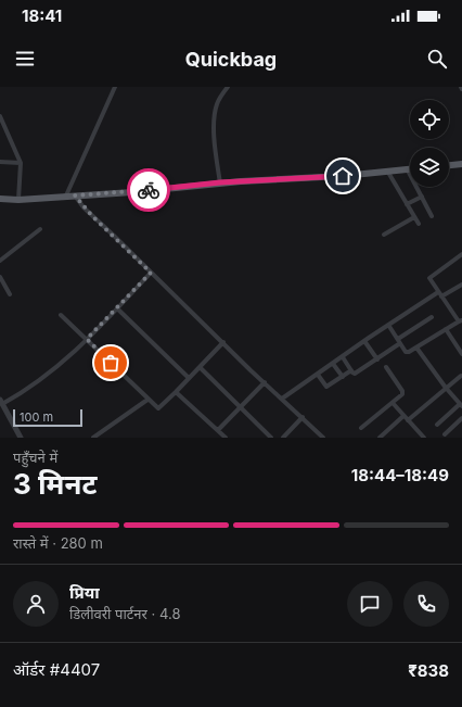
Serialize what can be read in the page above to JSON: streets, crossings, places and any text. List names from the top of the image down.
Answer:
{
  "scale_bar": "100 m",
  "page": {
    "status": "18:41",
    "header": "Quickbag",
    "scale": "100 m",
    "heading": ["3 मिनट", "पहुँचने में", "18:44–18:49"],
    "panel": [
      "प्रिया",
      "डिलीवरी पार्टनर · 4.8",
      "ऑर्डर #4407",
      "₹838"
    ],
    "bar": "रास्ते में · 280 m"
  }
}
